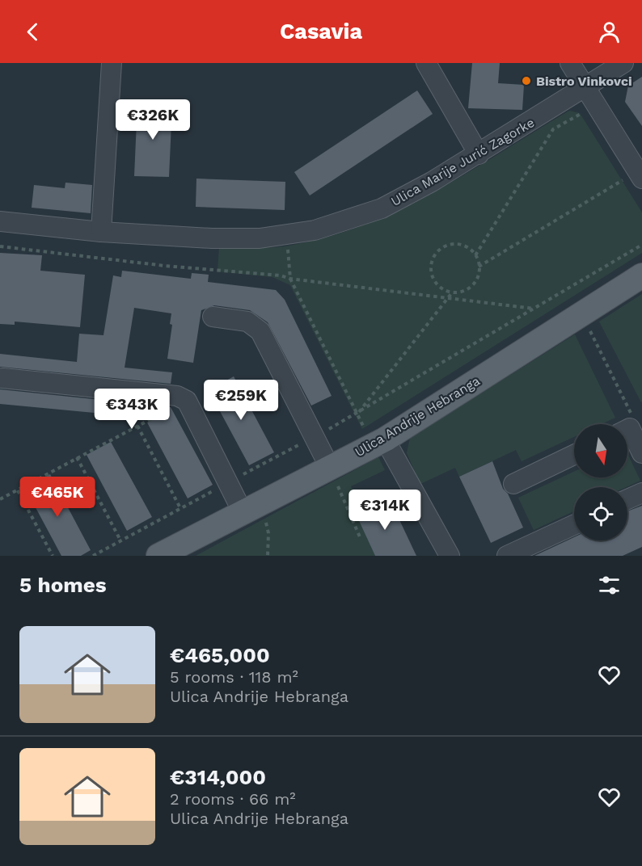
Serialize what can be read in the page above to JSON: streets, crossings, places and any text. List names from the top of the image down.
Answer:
{
  "streets": {
    "main road": ["Ulica Andrije Hebranga"],
    "street": ["Ulica Marije Jurić Zagorke"]
  },
  "places": ["Bistro Vinkovci"],
  "north": "bottom",
  "page": {
    "header": "Casavia",
    "price": [
      "€326K",
      "€259K",
      "€343K",
      "€465K",
      "€314K"
    ],
    "heading": "5 homes",
    "list": [
      {
        "name": "€465,000",
        "note": "5 rooms · 118 m² · Ulica Andrije Hebranga"
      },
      {
        "name": "€314,000",
        "note": "2 rooms · 66 m² · Ulica Andrije Hebranga"
      }
    ]
  }
}
